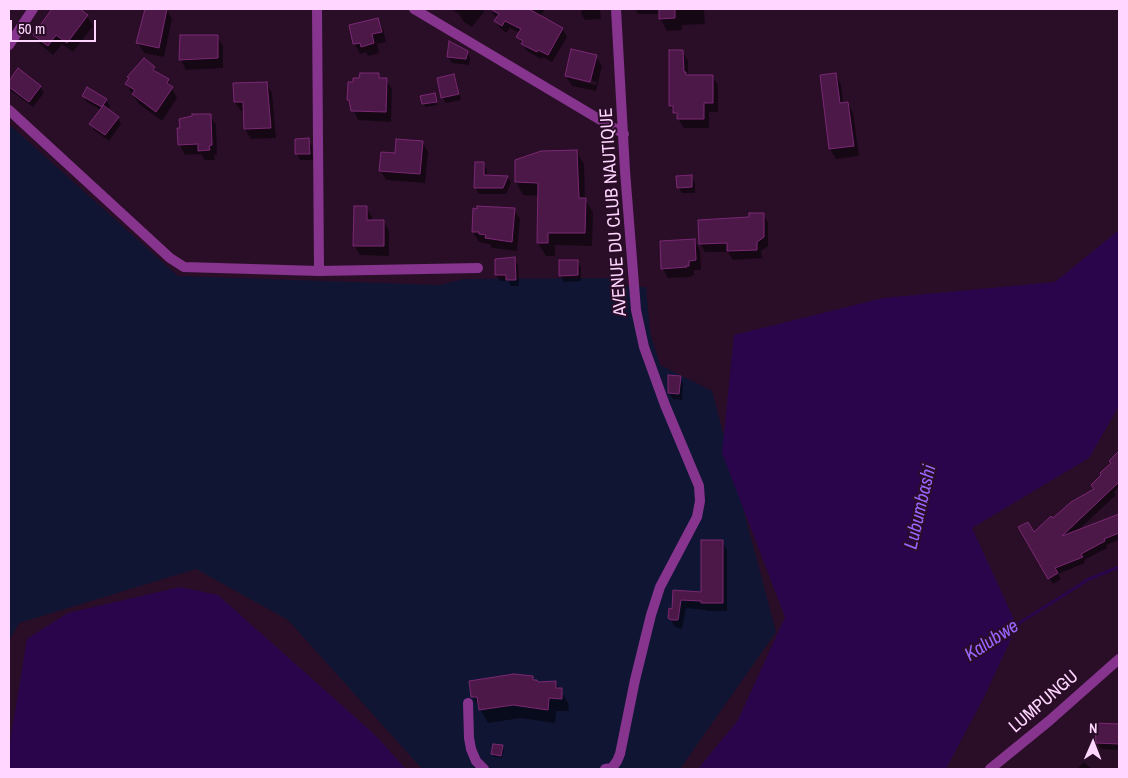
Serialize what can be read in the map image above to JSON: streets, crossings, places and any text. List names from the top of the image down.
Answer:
{
  "streets": {
    "street": ["AVENUE DU CLUB NAUTIQUE", "LUMPUNGU"]
  },
  "water": ["Lubumbashi", "Kalubwe"],
  "scale_bar": "50 m",
  "north": "top"
}
